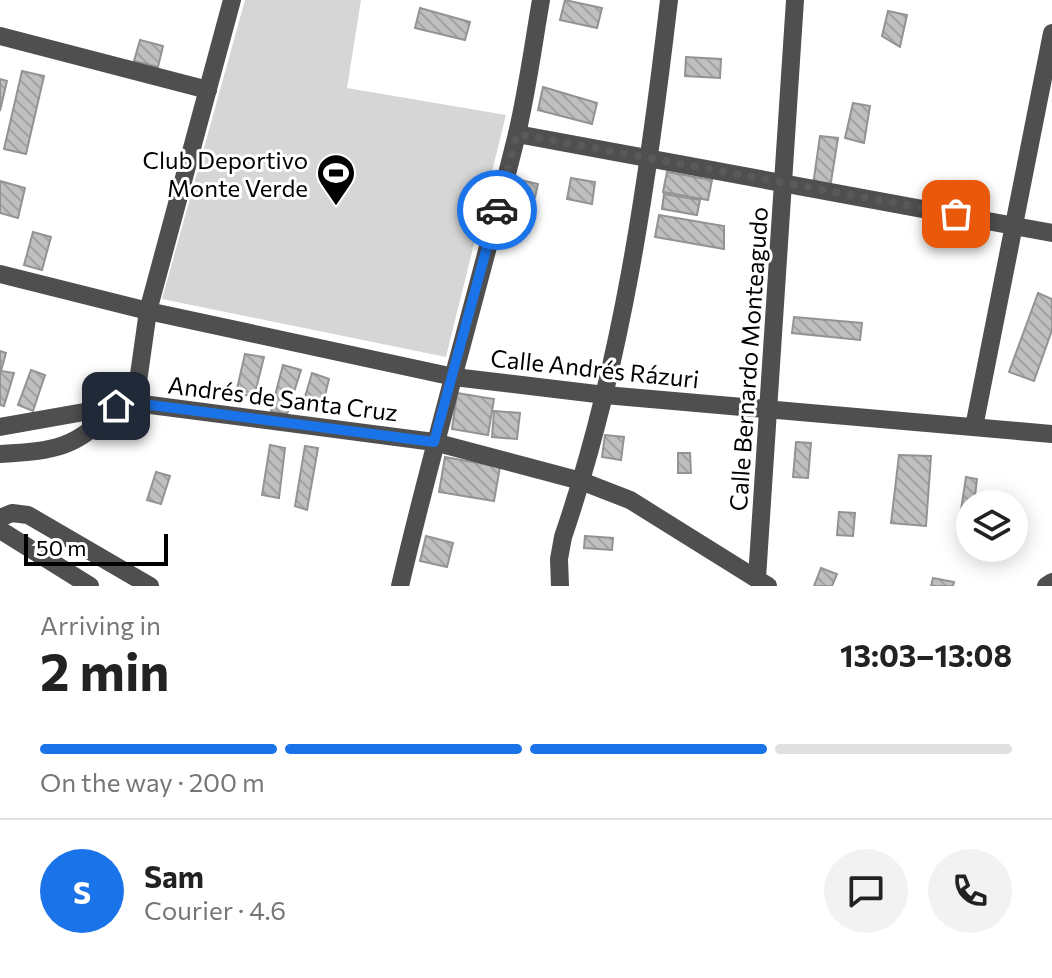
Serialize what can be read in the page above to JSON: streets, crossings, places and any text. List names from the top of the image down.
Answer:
{
  "streets": {
    "street": ["Calle Bernardo Monteagudo", "Calle Andrés Rázuri", "Andrés de Santa Cruz"]
  },
  "crossings": [
    ["Calle Bernardo Monteagudo", "Calle Andrés Rázuri"],
    ["Calle Bernardo Monteagudo", "Andrés de Santa Cruz"]
  ],
  "places": {
    "sports": ["Club Deportivo Monte Verde"]
  },
  "scale_bar": "50 m",
  "page": {
    "scale": "50 m",
    "heading": ["2 min", "Arriving in", "13:03–13:08"],
    "panel": ["Sam", "Courier · 4.6"],
    "bar": "On the way · 200 m",
    "round": "S"
  }
}
